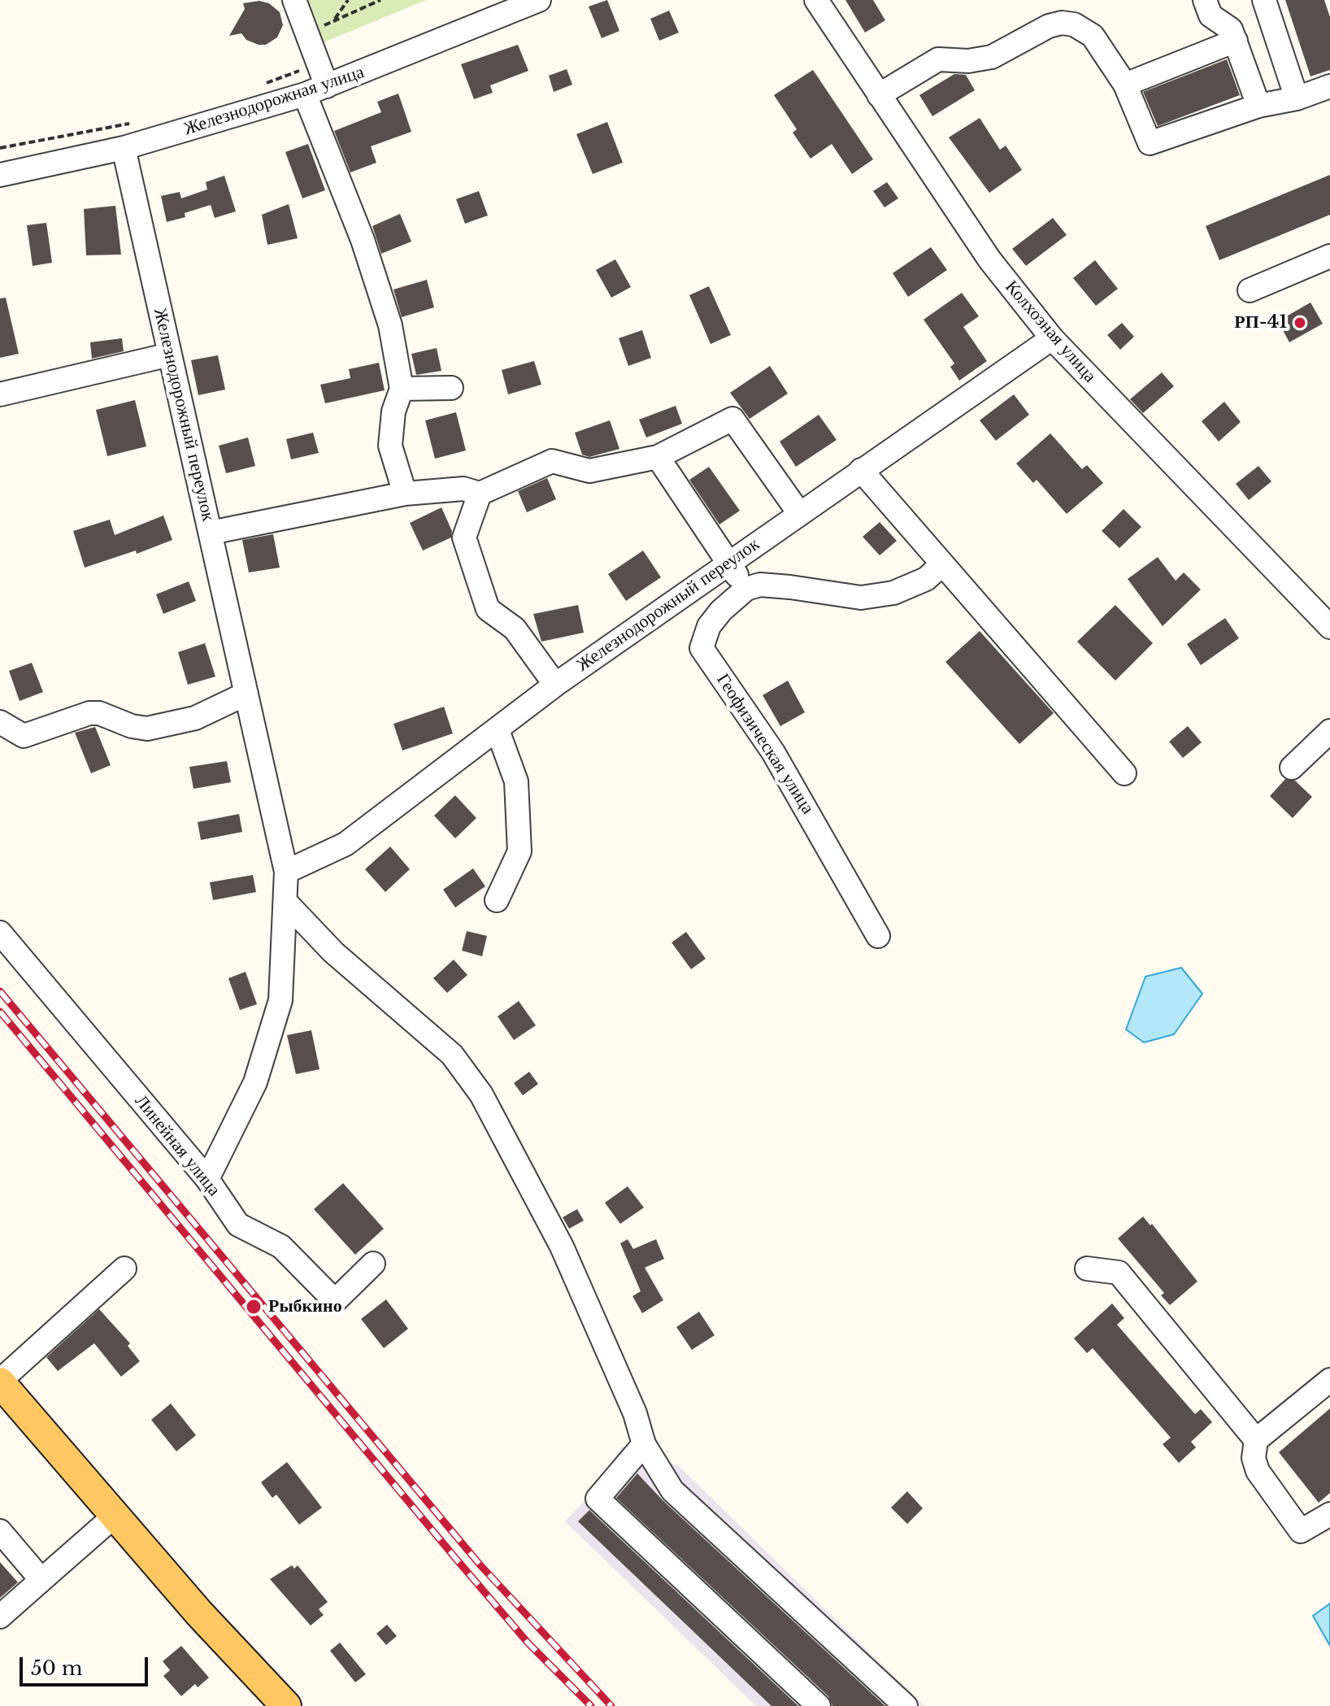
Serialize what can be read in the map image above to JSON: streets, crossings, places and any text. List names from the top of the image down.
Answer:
{
  "streets": {
    "street": [
      "Железнодорожная улица",
      "Колхозная улица",
      "Железнодорожный переулок",
      "Геофизическая улица",
      "Линейная улица"
    ]
  },
  "crossings": [
    ["Железнодорожная улица", "Железнодорожный переулок"],
    ["Колхозная улица", "Железнодорожный переулок"],
    ["Железнодорожный переулок", "Линейная улица"]
  ],
  "places": ["РП-41", "Рыбкино"],
  "scale_bar": "50 m"
}
